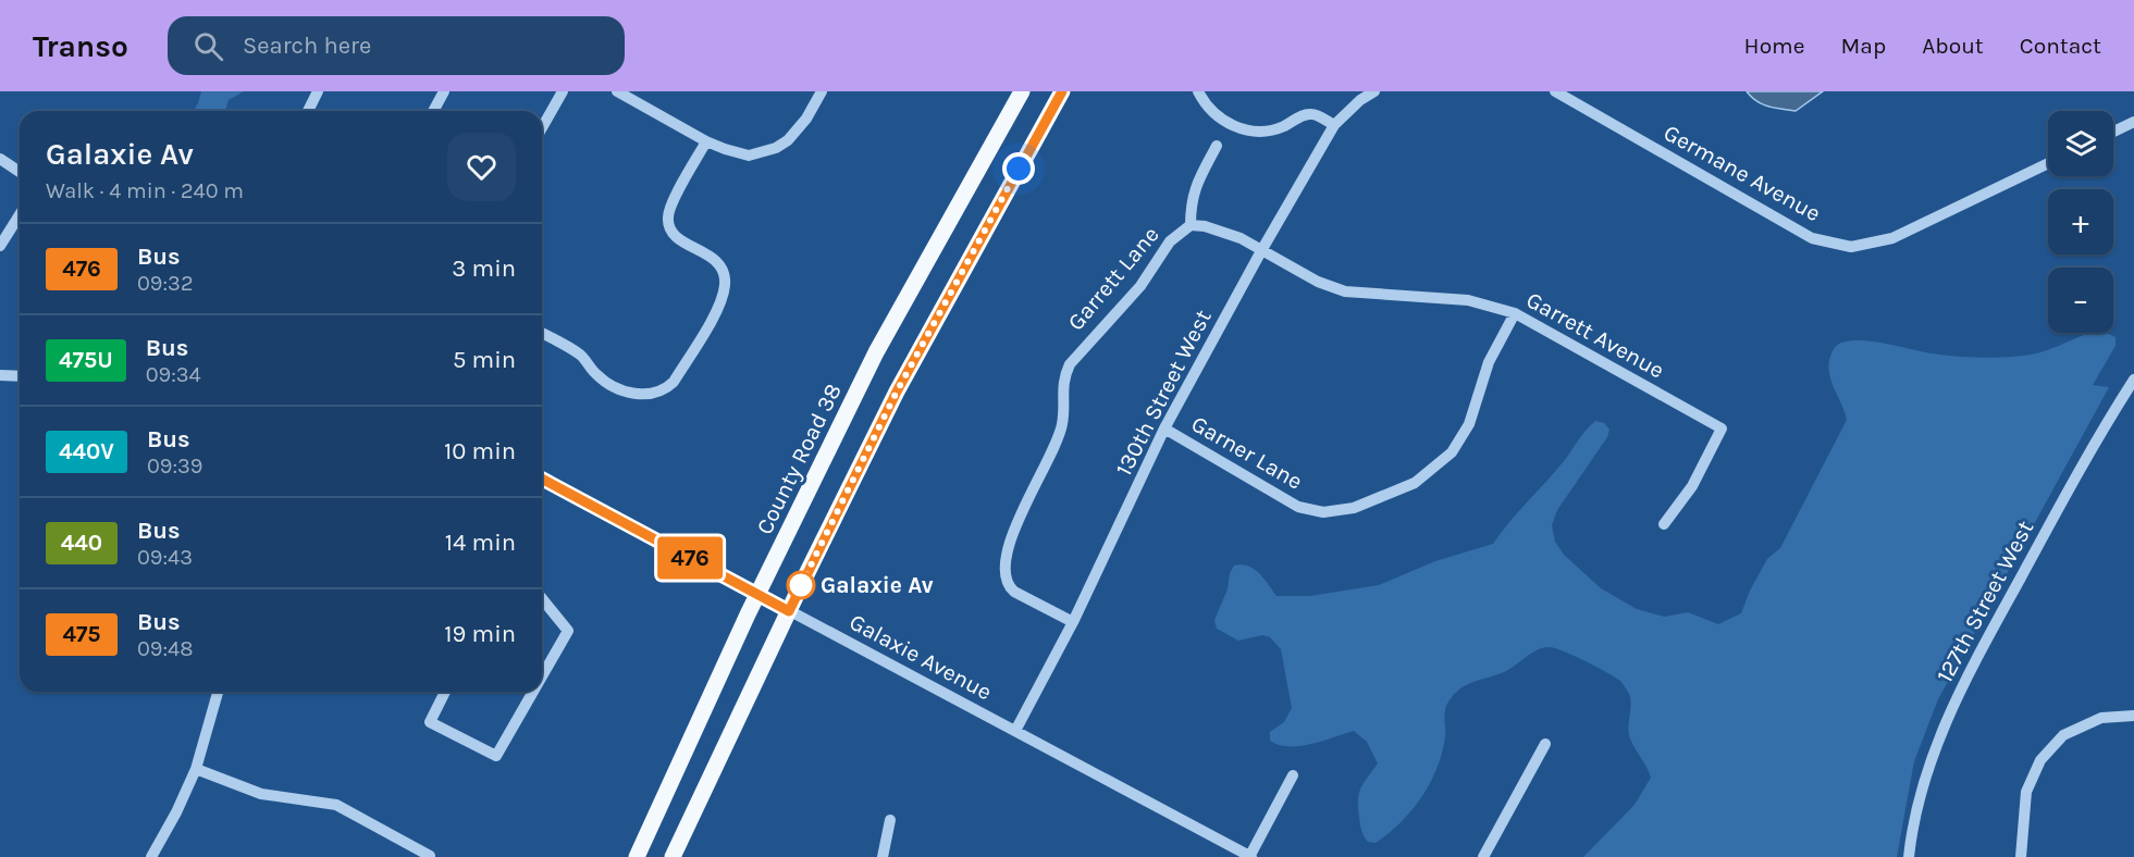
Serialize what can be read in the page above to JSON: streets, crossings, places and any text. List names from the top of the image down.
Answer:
{
  "streets": {
    "main road": ["County Road 38"],
    "street": [
      "Germane Avenue",
      "Garrett Lane",
      "Garrett Avenue",
      "130th Street West",
      "Garner Lane",
      "127th Street West",
      "Galaxie Avenue"
    ]
  },
  "crossings": [
    ["Garrett Lane", "Garrett Avenue"],
    ["Garrett Lane", "130th Street West"],
    ["Garrett Avenue", "130th Street West"],
    ["Garrett Avenue", "Garner Lane"],
    ["130th Street West", "Garner Lane"],
    ["130th Street West", "Galaxie Avenue"],
    ["County Road 38", "Galaxie Avenue"]
  ],
  "places": ["Galaxie Av"],
  "lines": ["bus line 476"],
  "page": {
    "header": "Transo",
    "search": "Search here",
    "nav": [
      "Home",
      "Map",
      "About",
      "Contact"
    ],
    "on_map": "476",
    "map_buttons": ["+", "−"],
    "heading": ["Galaxie Av", "Walk · 4 min · 240 m"],
    "list": [
      {
        "mark": "476",
        "name": "Bus",
        "note": "09:32",
        "value": "3 min"
      },
      {
        "mark": "475U",
        "name": "Bus",
        "note": "09:34",
        "value": "5 min"
      },
      {
        "mark": "440V",
        "name": "Bus",
        "note": "09:39",
        "value": "10 min"
      },
      {
        "mark": "440",
        "name": "Bus",
        "note": "09:43",
        "value": "14 min"
      },
      {
        "mark": "475",
        "name": "Bus",
        "note": "09:48",
        "value": "19 min"
      }
    ]
  }
}
